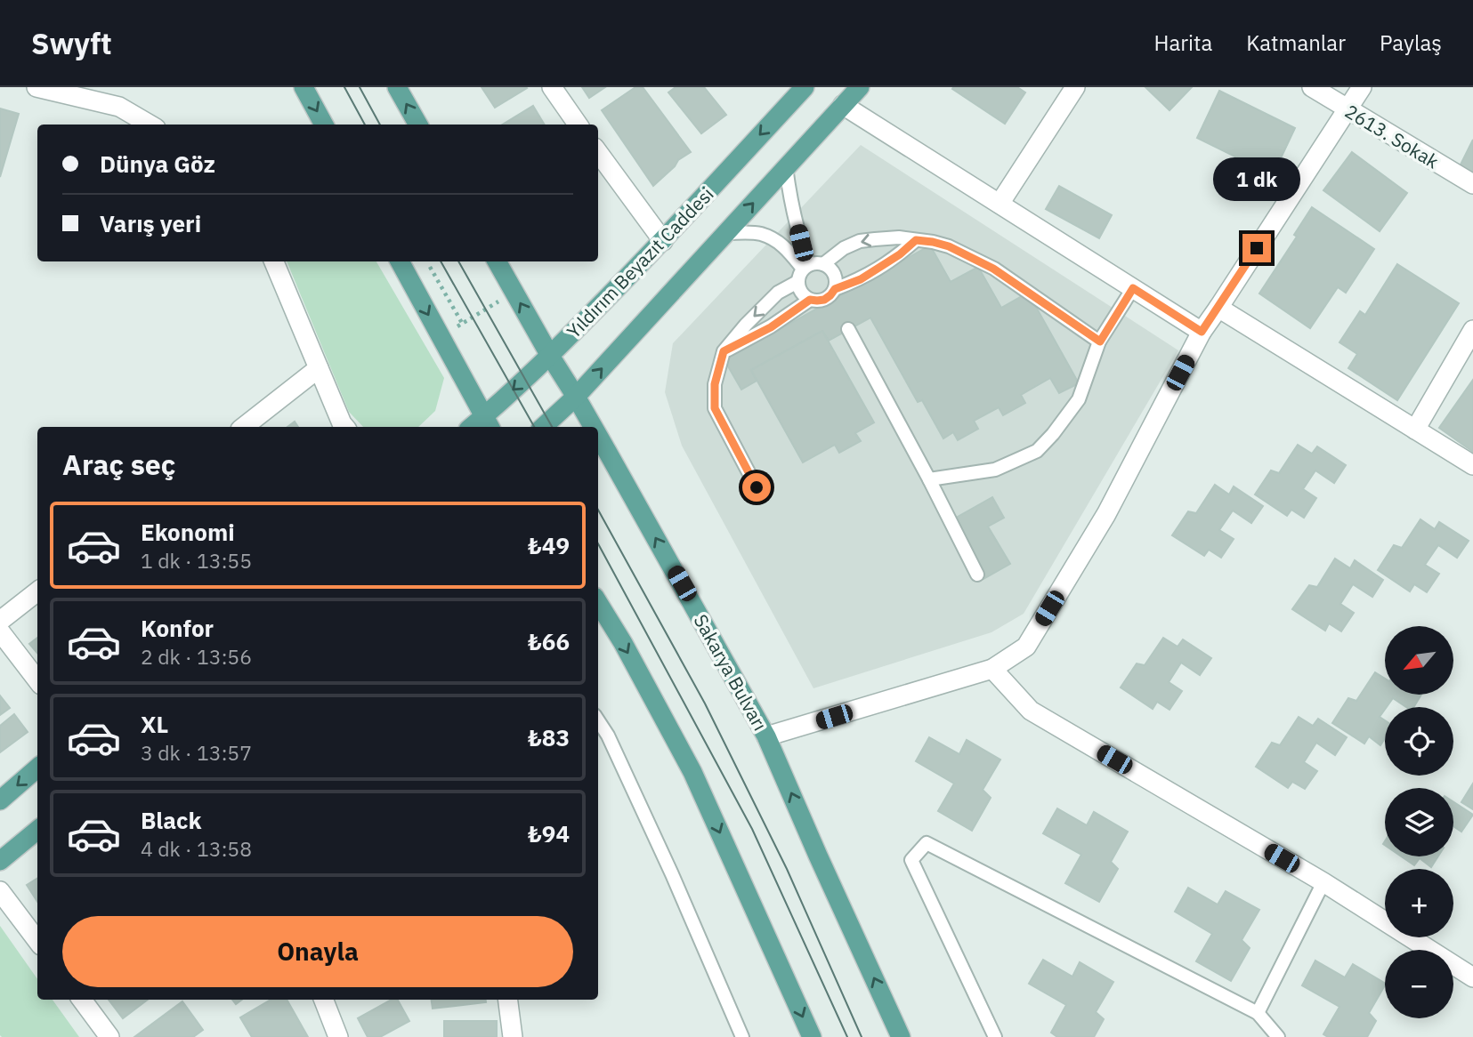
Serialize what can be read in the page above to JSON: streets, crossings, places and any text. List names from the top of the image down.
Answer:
{
  "streets": {
    "main road": ["Yıldırım Beyazıt Caddesi", "Sakarya Bulvarı"],
    "street": ["2613. Sokak"]
  },
  "crossings": [
    ["Yıldırım Beyazıt Caddesi", "Sakarya Bulvarı"]
  ],
  "north": "bottom left",
  "page": {
    "header": "Swyft",
    "nav": ["Harita", "Katmanlar", "Paylaş"],
    "banner": ["Dünya Göz", "Varış yeri"],
    "bubble": "1 dk",
    "heading": "Araç seç",
    "list": [
      {
        "name": "Ekonomi",
        "note": "1 dk · 13:55",
        "value": "₺49"
      },
      {
        "name": "Konfor",
        "note": "2 dk · 13:56",
        "value": "₺66"
      },
      {
        "name": "XL",
        "note": "3 dk · 13:57",
        "value": "₺83"
      },
      {
        "name": "Black",
        "note": "4 dk · 13:58",
        "value": "₺94"
      }
    ],
    "map_buttons": ["+", "−"],
    "buttons": "Onayla"
  }
}
